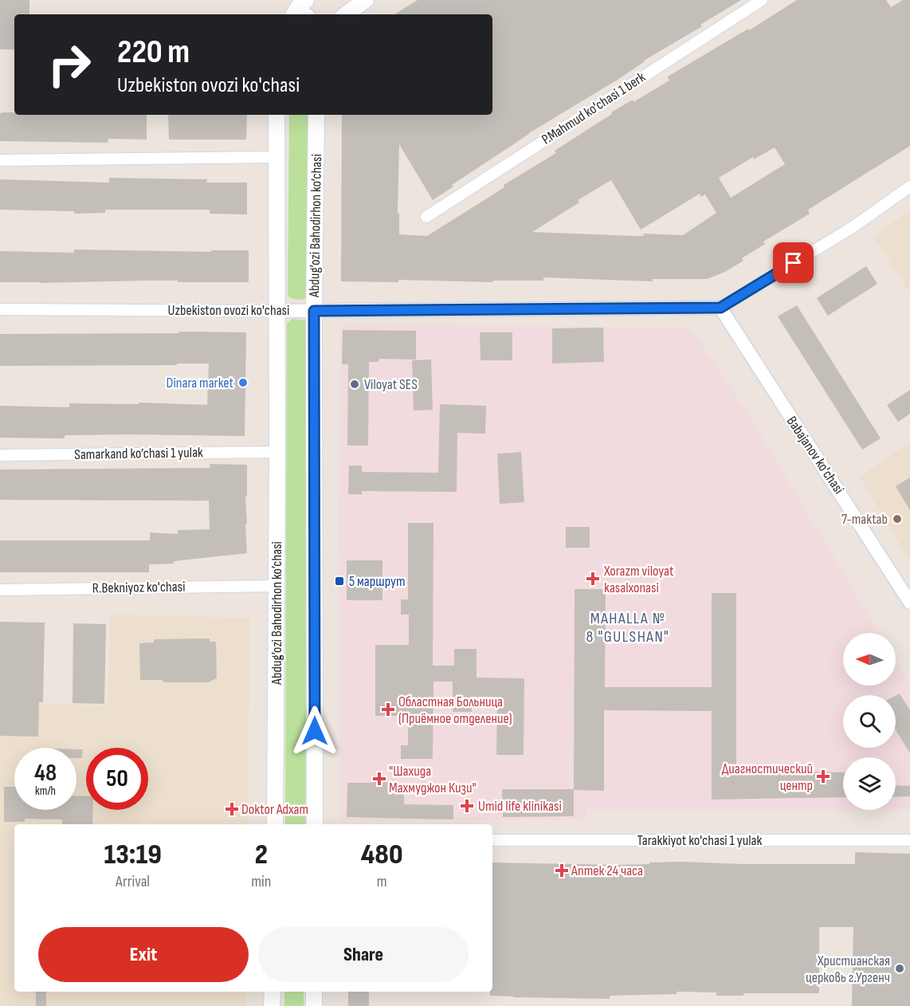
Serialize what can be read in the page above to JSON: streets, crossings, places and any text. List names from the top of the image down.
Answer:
{
  "streets": {
    "main road": ["Abdug’ozi Bahodirhon ko’chasi"],
    "street": [
      "P.Mahmud ko'chasi 1 berk",
      "Uzbekiston ovozi ko'chasi",
      "Samarkand ko’chasi 1 yulak",
      "Babajanov ko'chasi",
      "R.Bekniyoz ko'chasi",
      "Tarakkiyot ko'chasi 1 yulak"
    ]
  },
  "crossings": [
    ["Abdug’ozi Bahodirhon ko’chasi", "Uzbekiston ovozi ko'chasi"],
    ["Abdug’ozi Bahodirhon ko’chasi", "Samarkand ko’chasi 1 yulak"],
    ["Abdug’ozi Bahodirhon ko’chasi", "R.Bekniyoz ko'chasi"],
    ["Uzbekiston ovozi ko'chasi", "Babajanov ko'chasi"]
  ],
  "districts": ["MAHALLA № 8 \"GULSHAN\""],
  "places": {
    "other": [
      "Dinara market",
      "Viloyat SES",
      "7-maktab",
      "Христианская церковь г.Ургенч"
    ],
    "health": [
      "Xorazm viloyat kasalxonasi",
      "Областная Больница (Приёмное отделение)",
      "Диагностический центр",
      "\"Шахида Махмуджон Кизи\"",
      "Umid life klinikasi",
      "Doktor Adxam",
      "Аптек 24 часа"
    ],
    "transit": ["5 маршрут"]
  },
  "north": "left",
  "page": {
    "turn": ["220 m", "Uzbekiston ovozi ko'chasi"],
    "speed": "48 km/h",
    "limit": "50",
    "eta": [
      "13:19",
      "Arrival",
      "2",
      "min",
      "480",
      "m"
    ],
    "buttons": ["Exit", "Share"]
  }
}
